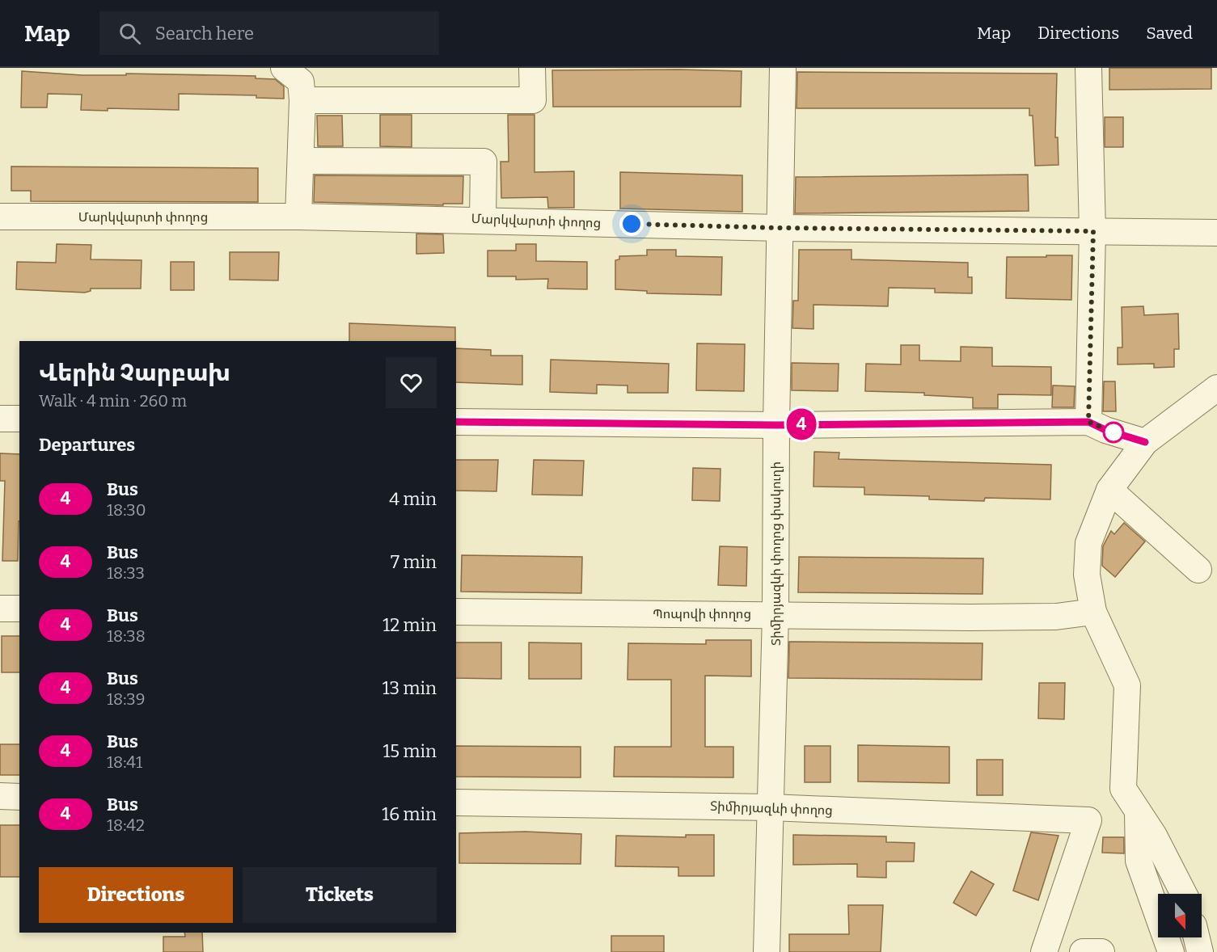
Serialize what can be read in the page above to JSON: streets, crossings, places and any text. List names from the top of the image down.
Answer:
{
  "streets": {
    "street": [
      "Մարկվարտի փողոց",
      "Տիմիրյազևի փողոց փակուղի",
      "Պոպովի փողոց",
      "Տիմիրյազևի փողոց"
    ]
  },
  "crossings": [
    ["Մարկվարտի փողոց", "Տիմիրյազևի փողոց փակուղի"],
    ["Տիմիրյազևի փողոց փակուղի", "Պոպովի փողոց"],
    ["Տիմիրյազևի փողոց փակուղի", "Տիմիրյազևի փողոց"]
  ],
  "lines": ["bus line 4"],
  "north": "bottom",
  "page": {
    "header": "Map",
    "search": "Search here",
    "nav": ["Map", "Directions", "Saved"],
    "on_map": "4",
    "heading": [
      ["Վերին Չարբախ", "Walk · 4 min · 260 m"],
      "Departures"
    ],
    "list": [
      {
        "mark": "4",
        "name": "Bus",
        "note": "18:30",
        "value": "4 min"
      },
      {
        "mark": "4",
        "name": "Bus",
        "note": "18:33",
        "value": "7 min"
      },
      {
        "mark": "4",
        "name": "Bus",
        "note": "18:38",
        "value": "12 min"
      },
      {
        "mark": "4",
        "name": "Bus",
        "note": "18:39",
        "value": "13 min"
      },
      {
        "mark": "4",
        "name": "Bus",
        "note": "18:41",
        "value": "15 min"
      },
      {
        "mark": "4",
        "name": "Bus",
        "note": "18:42",
        "value": "16 min"
      }
    ],
    "buttons": ["Directions", "Tickets"]
  }
}
